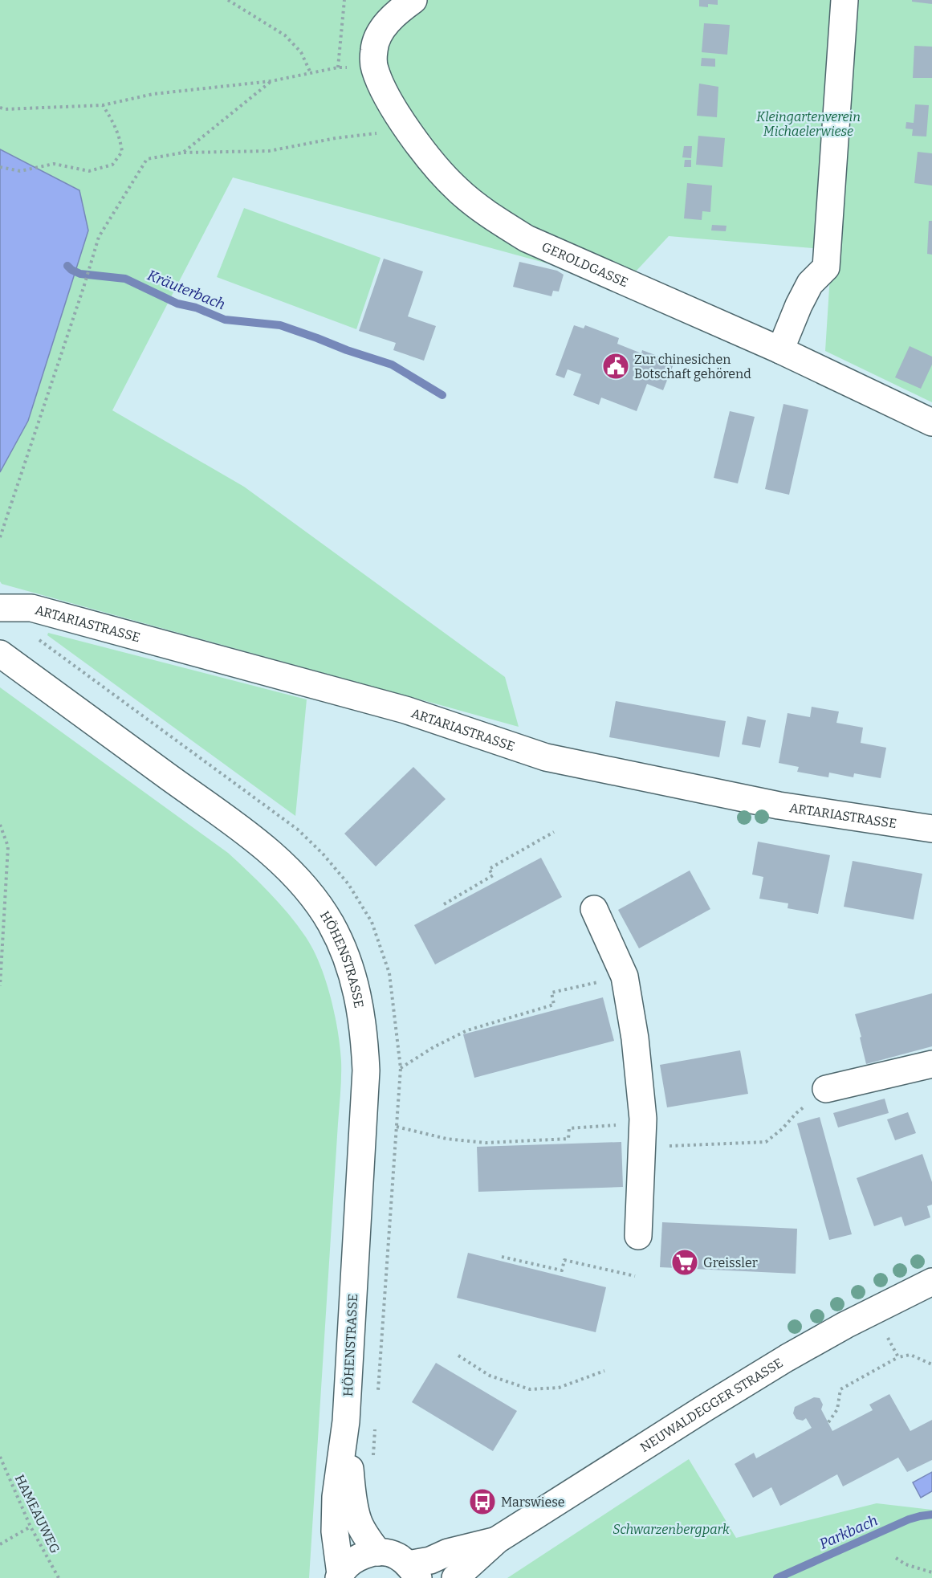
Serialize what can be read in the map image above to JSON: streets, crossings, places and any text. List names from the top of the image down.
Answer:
{
  "streets": {
    "main road": [
      "GEROLDGASSE",
      "ARTARIASTRASSE",
      "HÖHENSTRASSE",
      "NEUWALDEGGER STRASSE"
    ],
    "path": ["HAMEAUWEG"]
  },
  "crossings": [
    ["HÖHENSTRASSE", "NEUWALDEGGER STRASSE"]
  ],
  "water": ["Kräuterbach", "Parkbach"],
  "parks": ["Kleingartenverein Michaelerwiese", "Schwarzenbergpark"],
  "places": {
    "public building": ["Zur chinesichen Botschaft gehörend"],
    "supermarket": ["Greissler"],
    "bus stop": ["Marswiese"]
  }
}
